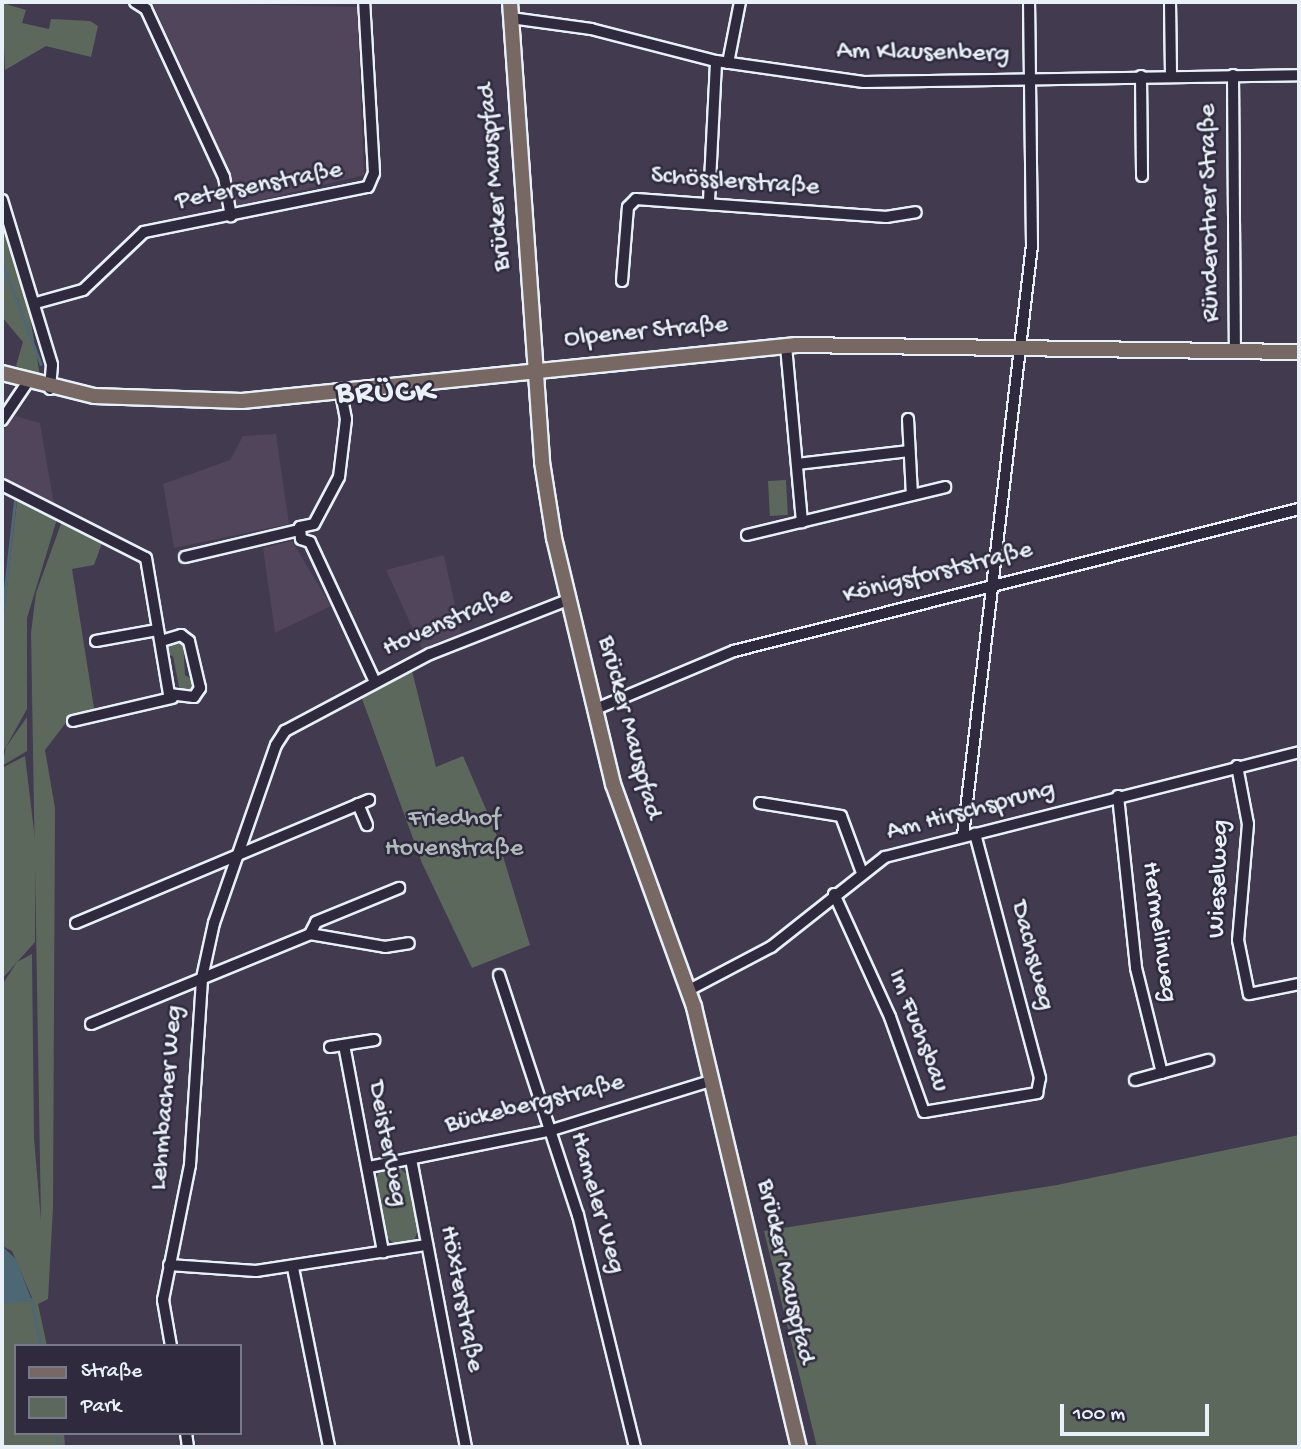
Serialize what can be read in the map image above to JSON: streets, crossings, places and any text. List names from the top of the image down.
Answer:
{
  "streets": {
    "main road": ["Brücker Mauspfad", "Olpener Straße"],
    "street": [
      "Am Klausenberg",
      "Schösslerstraße",
      "Petersenstraße",
      "Ründerother Straße",
      "Königsforststraße",
      "Hovenstraße",
      "Am Hirschsprung",
      "Wieselweg",
      "Hermelinweg",
      "Dachsweg",
      "Im Fuchsbau",
      "Lehmbacher Weg",
      "Bückebergstraße",
      "Deisterweg",
      "Hameler Weg",
      "Höxterstraße"
    ]
  },
  "crossings": [
    ["Am Klausenberg", "Brücker Mauspfad"],
    ["Am Klausenberg", "Ründerother Straße"],
    ["Brücker Mauspfad", "Olpener Straße"],
    ["Brücker Mauspfad", "Königsforststraße"],
    ["Brücker Mauspfad", "Hovenstraße"],
    ["Brücker Mauspfad", "Am Hirschsprung"],
    ["Brücker Mauspfad", "Bückebergstraße"],
    ["Ründerother Straße", "Olpener Straße"],
    ["Hovenstraße", "Lehmbacher Weg"],
    ["Am Hirschsprung", "Wieselweg"],
    ["Am Hirschsprung", "Hermelinweg"],
    ["Am Hirschsprung", "Dachsweg"],
    ["Am Hirschsprung", "Im Fuchsbau"],
    ["Dachsweg", "Im Fuchsbau"],
    ["Bückebergstraße", "Deisterweg"],
    ["Bückebergstraße", "Hameler Weg"],
    ["Bückebergstraße", "Höxterstraße"]
  ],
  "districts": ["BRÜCK"],
  "parks": ["Friedhof Hovenstraße"],
  "legend": ["Straße", "Park"],
  "scale_bar": "100 m"
}
